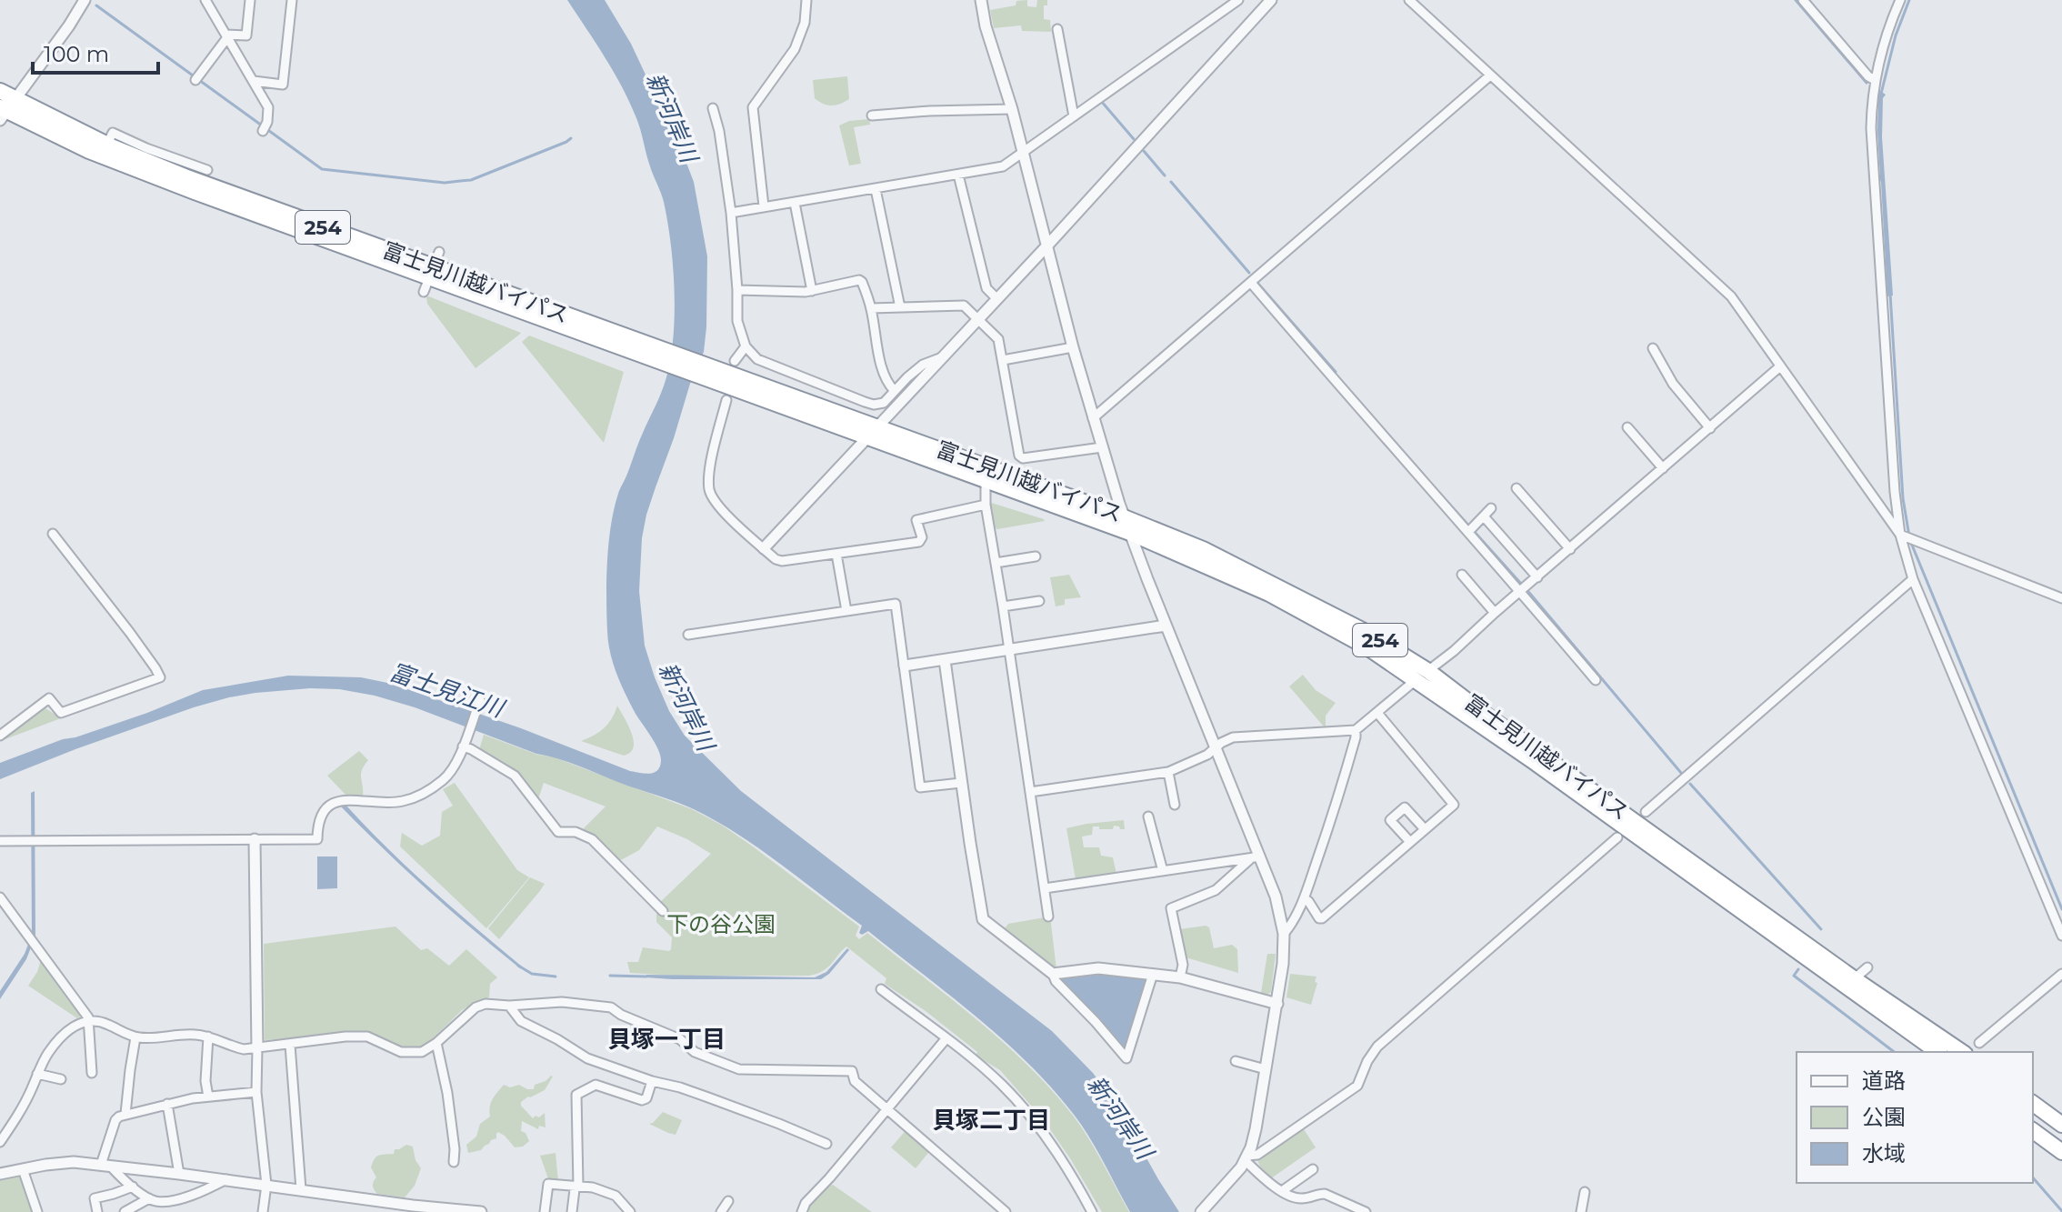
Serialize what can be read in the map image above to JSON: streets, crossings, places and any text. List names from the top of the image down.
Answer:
{
  "streets": {
    "highway": ["254", "富士見川越バイパス"]
  },
  "districts": ["貝塚一丁目", "貝塚二丁目"],
  "water": ["新河岸川", "富士見江川"],
  "parks": ["下の谷公園"],
  "legend": ["道路", "公園", "水域"],
  "scale_bar": "100 m"
}
